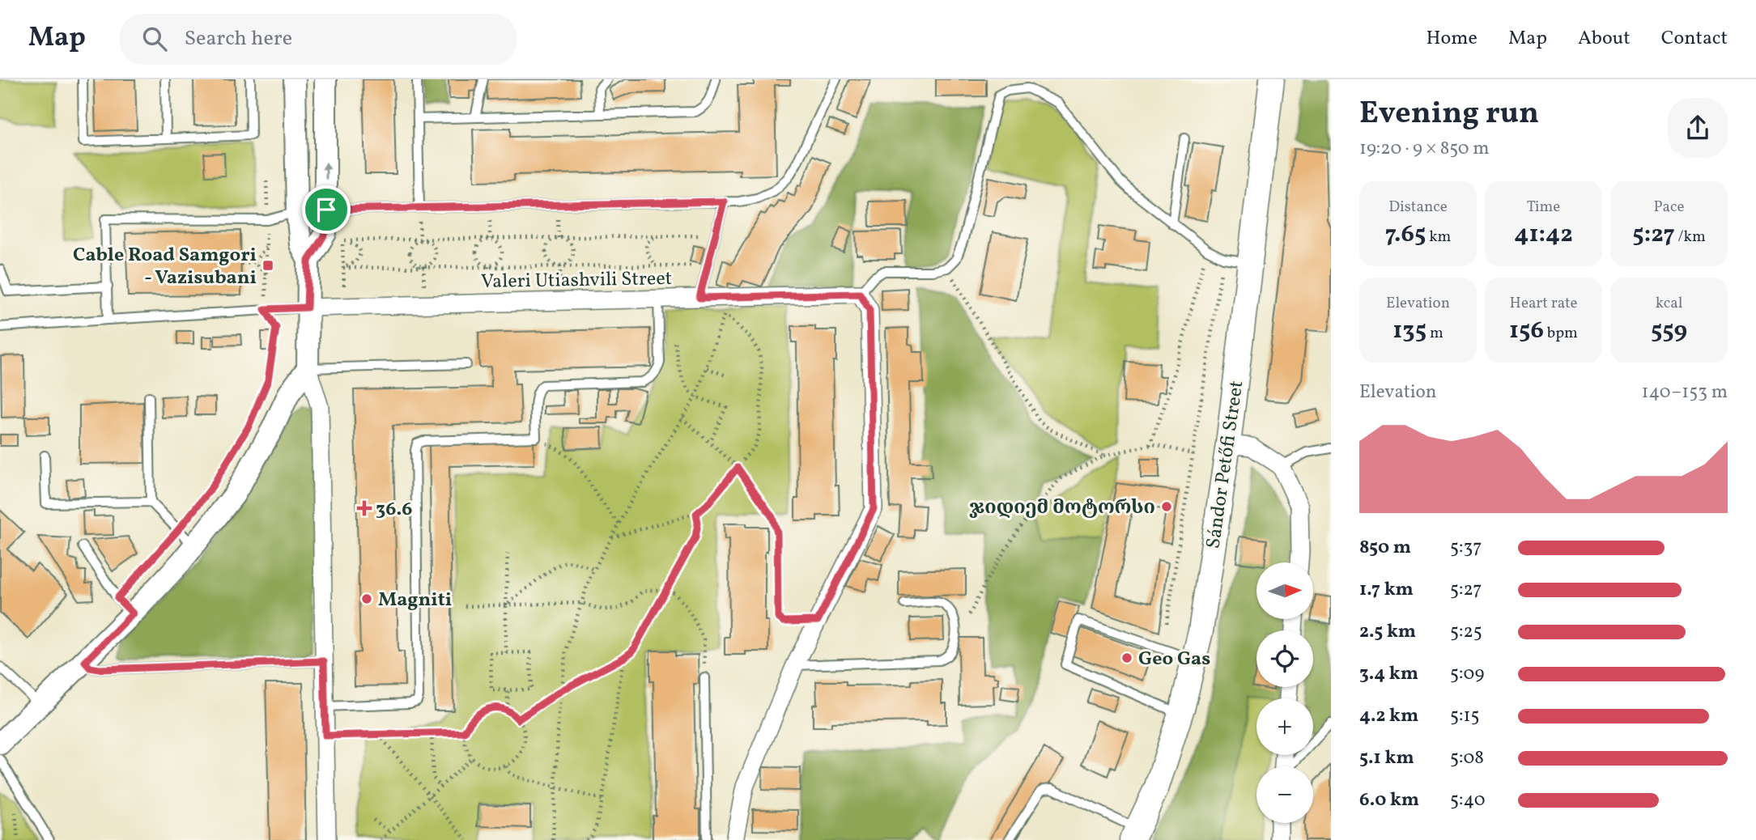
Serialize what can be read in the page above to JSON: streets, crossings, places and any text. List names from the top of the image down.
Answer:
{
  "streets": {
    "main road": ["Sándor Petőfi Street"],
    "street": ["Valeri Utiashvili Street"]
  },
  "places": {
    "transit": ["Cable Road Samgori - Vazisubani"],
    "other": ["ჯიდიემ მოტორსი", "Magniti", "Geo Gas"],
    "health": ["36.6"]
  },
  "north": "right",
  "page": {
    "header": "Map",
    "search": "Search here",
    "nav": [
      "Home",
      "Map",
      "About",
      "Contact"
    ],
    "heading": ["Evening run", "19:20 · 9 × 850 m"],
    "stats": [
      ["Distance", "7.65 km"],
      ["Time", "41:42"],
      ["Pace", "5:27 /km"],
      ["Elevation", "135 m"],
      ["Heart rate", "156 bpm"],
      ["kcal", "559"]
    ],
    "chart": ["Elevation", "140–153 m"],
    "list": [
      {
        "name": "850 m",
        "note": "5:37"
      },
      {
        "name": "1.7 km",
        "note": "5:27"
      },
      {
        "name": "2.5 km",
        "note": "5:25"
      },
      {
        "name": "3.4 km",
        "note": "5:09"
      },
      {
        "name": "4.2 km",
        "note": "5:15"
      },
      {
        "name": "5.1 km",
        "note": "5:08"
      },
      {
        "name": "6.0 km",
        "note": "5:40"
      }
    ],
    "map_buttons": ["+", "−"]
  }
}
